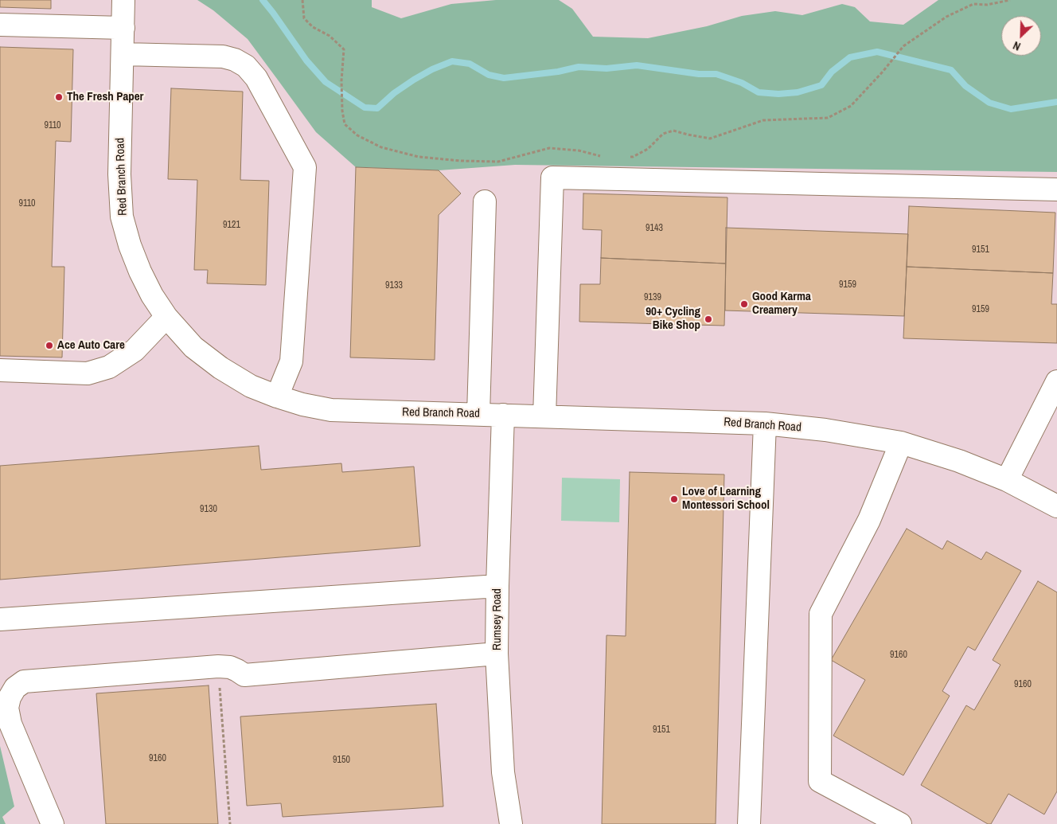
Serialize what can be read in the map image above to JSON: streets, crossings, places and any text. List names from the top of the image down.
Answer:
{
  "streets": {
    "street": ["Red Branch Road", "Rumsey Road"]
  },
  "crossings": [
    ["Red Branch Road", "Rumsey Road"]
  ],
  "places": [
    "The Fresh Paper",
    "Good Karma Creamery",
    "90+ Cycling Bike Shop",
    "Ace Auto Care",
    "Love of Learning Montessori School"
  ],
  "house_numbers": [
    "9110",
    "9110",
    "9121",
    "9143",
    "9151",
    "9159",
    "9133",
    "9139",
    "9159",
    "9130",
    "9160",
    "9160",
    "9151",
    "9160",
    "9150"
  ],
  "north": "bottom left"
}
